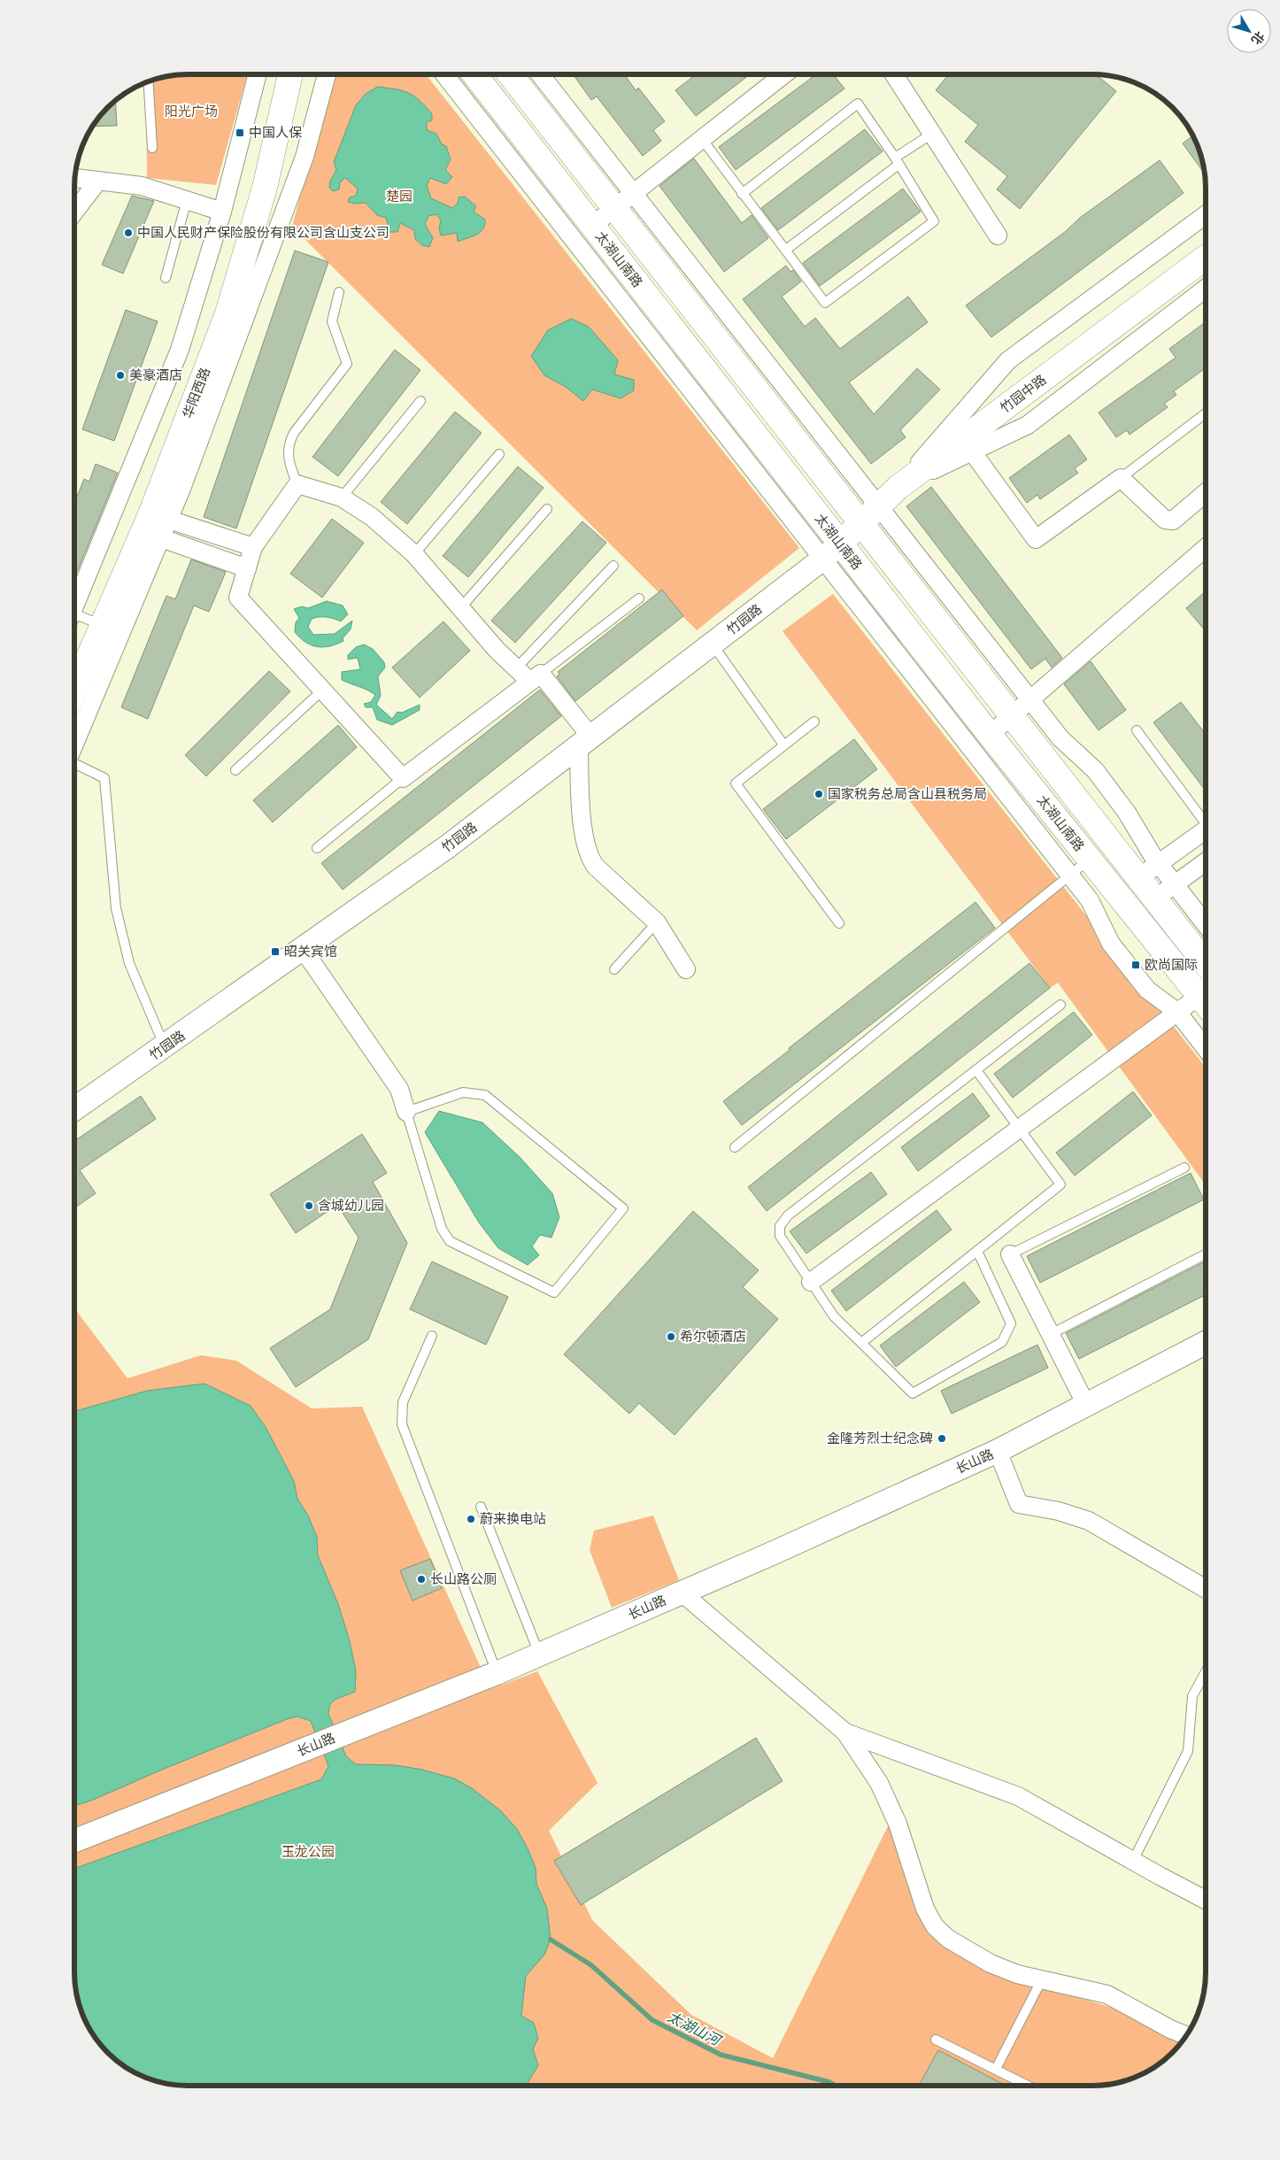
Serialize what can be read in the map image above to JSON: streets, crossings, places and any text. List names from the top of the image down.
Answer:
{
  "streets": {
    "main road": ["太湖山南路", "华阳西路", "竹园中路"],
    "street": ["竹园路", "长山路"]
  },
  "crossings": [
    ["太湖山南路", "竹园中路"],
    ["太湖山南路", "竹园路"],
    ["竹园中路", "竹园路"]
  ],
  "water": ["太湖山河"],
  "parks": ["阳光广场", "楚园", "玉龙公园"],
  "places": {
    "transit": ["中国人保", "昭关宾馆", "欧尚国际"],
    "other": [
      "中国人民财产保险股份有限公司含山支公司",
      "美豪酒店",
      "国家税务总局含山县税务局",
      "含城幼儿园",
      "希尔顿酒店",
      "金隆芳烈士纪念碑",
      "蔚来换电站",
      "长山路公厕"
    ]
  },
  "north": "bottom right"
}
